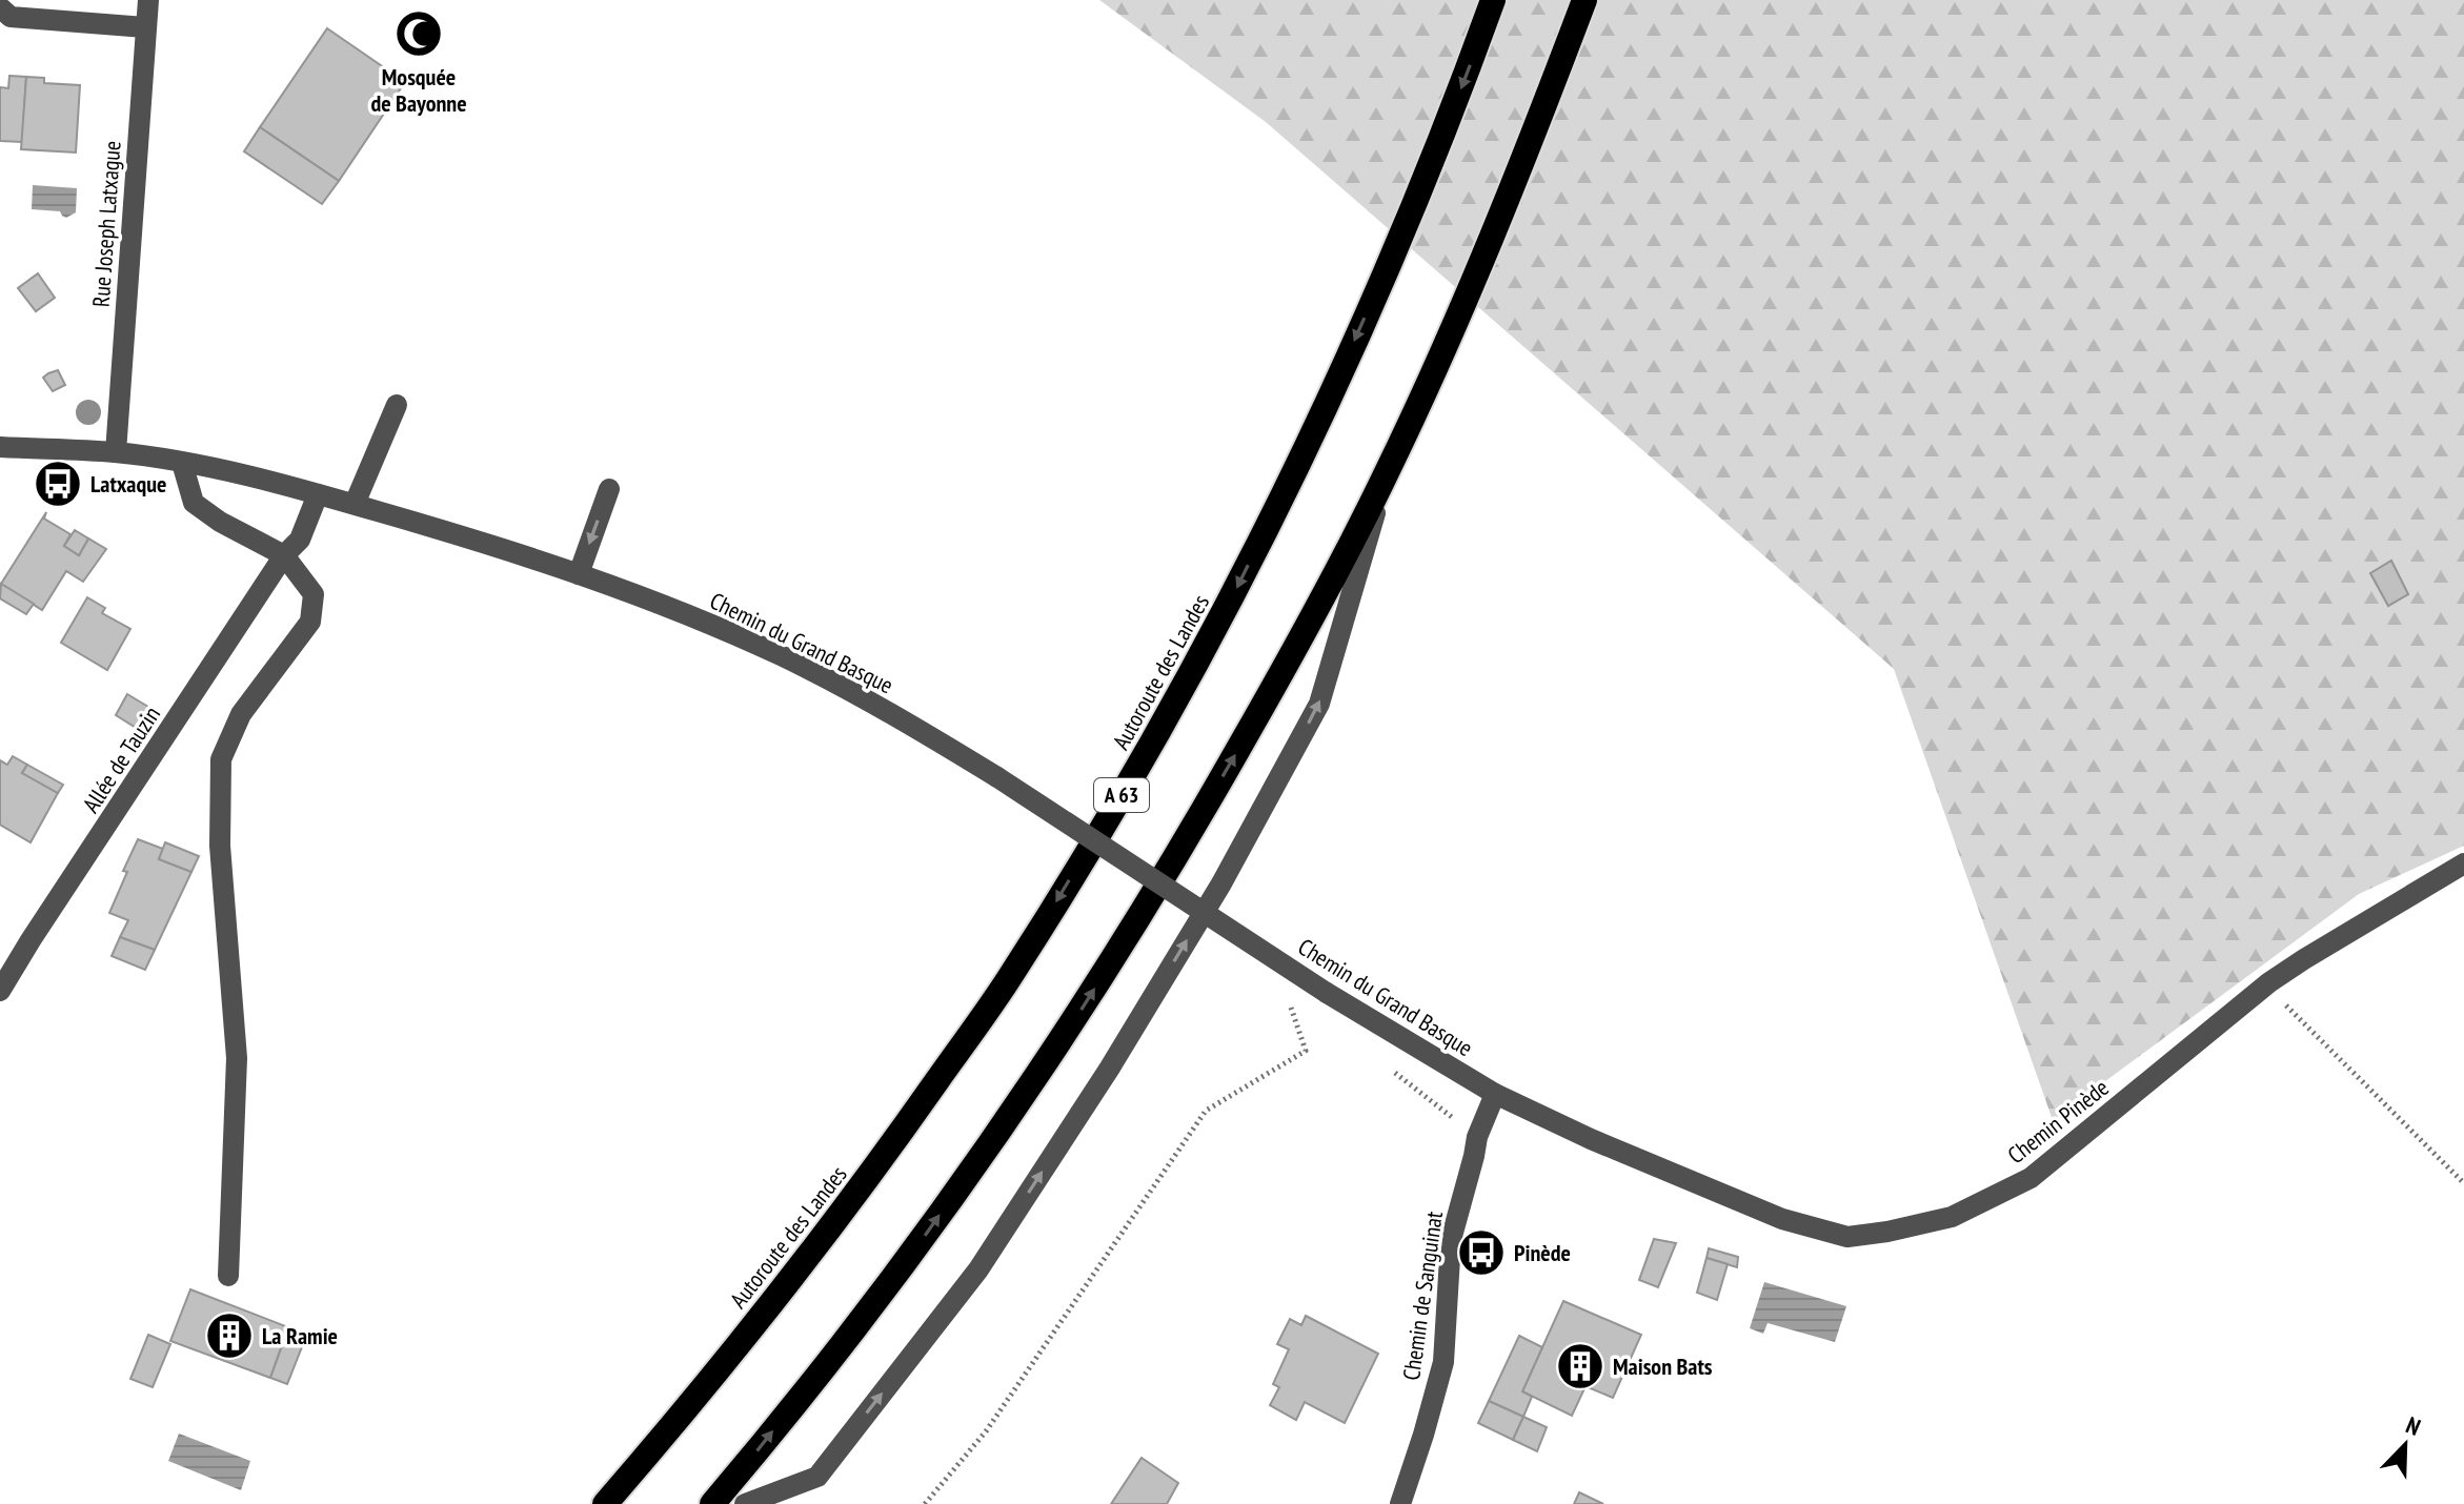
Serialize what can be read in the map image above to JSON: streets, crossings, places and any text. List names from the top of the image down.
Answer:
{
  "streets": {
    "highway": ["Autoroute des Landes", "A 63"],
    "street": [
      "Rue Joseph Latxague",
      "Chemin du Grand Basque",
      "Allée de Tauzin",
      "Chemin Pinède",
      "Chemin de Sanguinat"
    ]
  },
  "crossings": [
    ["Rue Joseph Latxague", "Chemin du Grand Basque"],
    ["Chemin du Grand Basque", "Allée de Tauzin"],
    ["Chemin du Grand Basque", "Chemin Pinède"],
    ["Chemin du Grand Basque", "Chemin de Sanguinat"],
    ["Chemin Pinède", "Chemin de Sanguinat"]
  ],
  "places": {
    "mosque": ["Mosquée de Bayonne"],
    "bus stop": ["Latxaque", "Pinède"],
    "building": ["La Ramie", "Maison Bats"]
  },
  "north": "top right"
}
